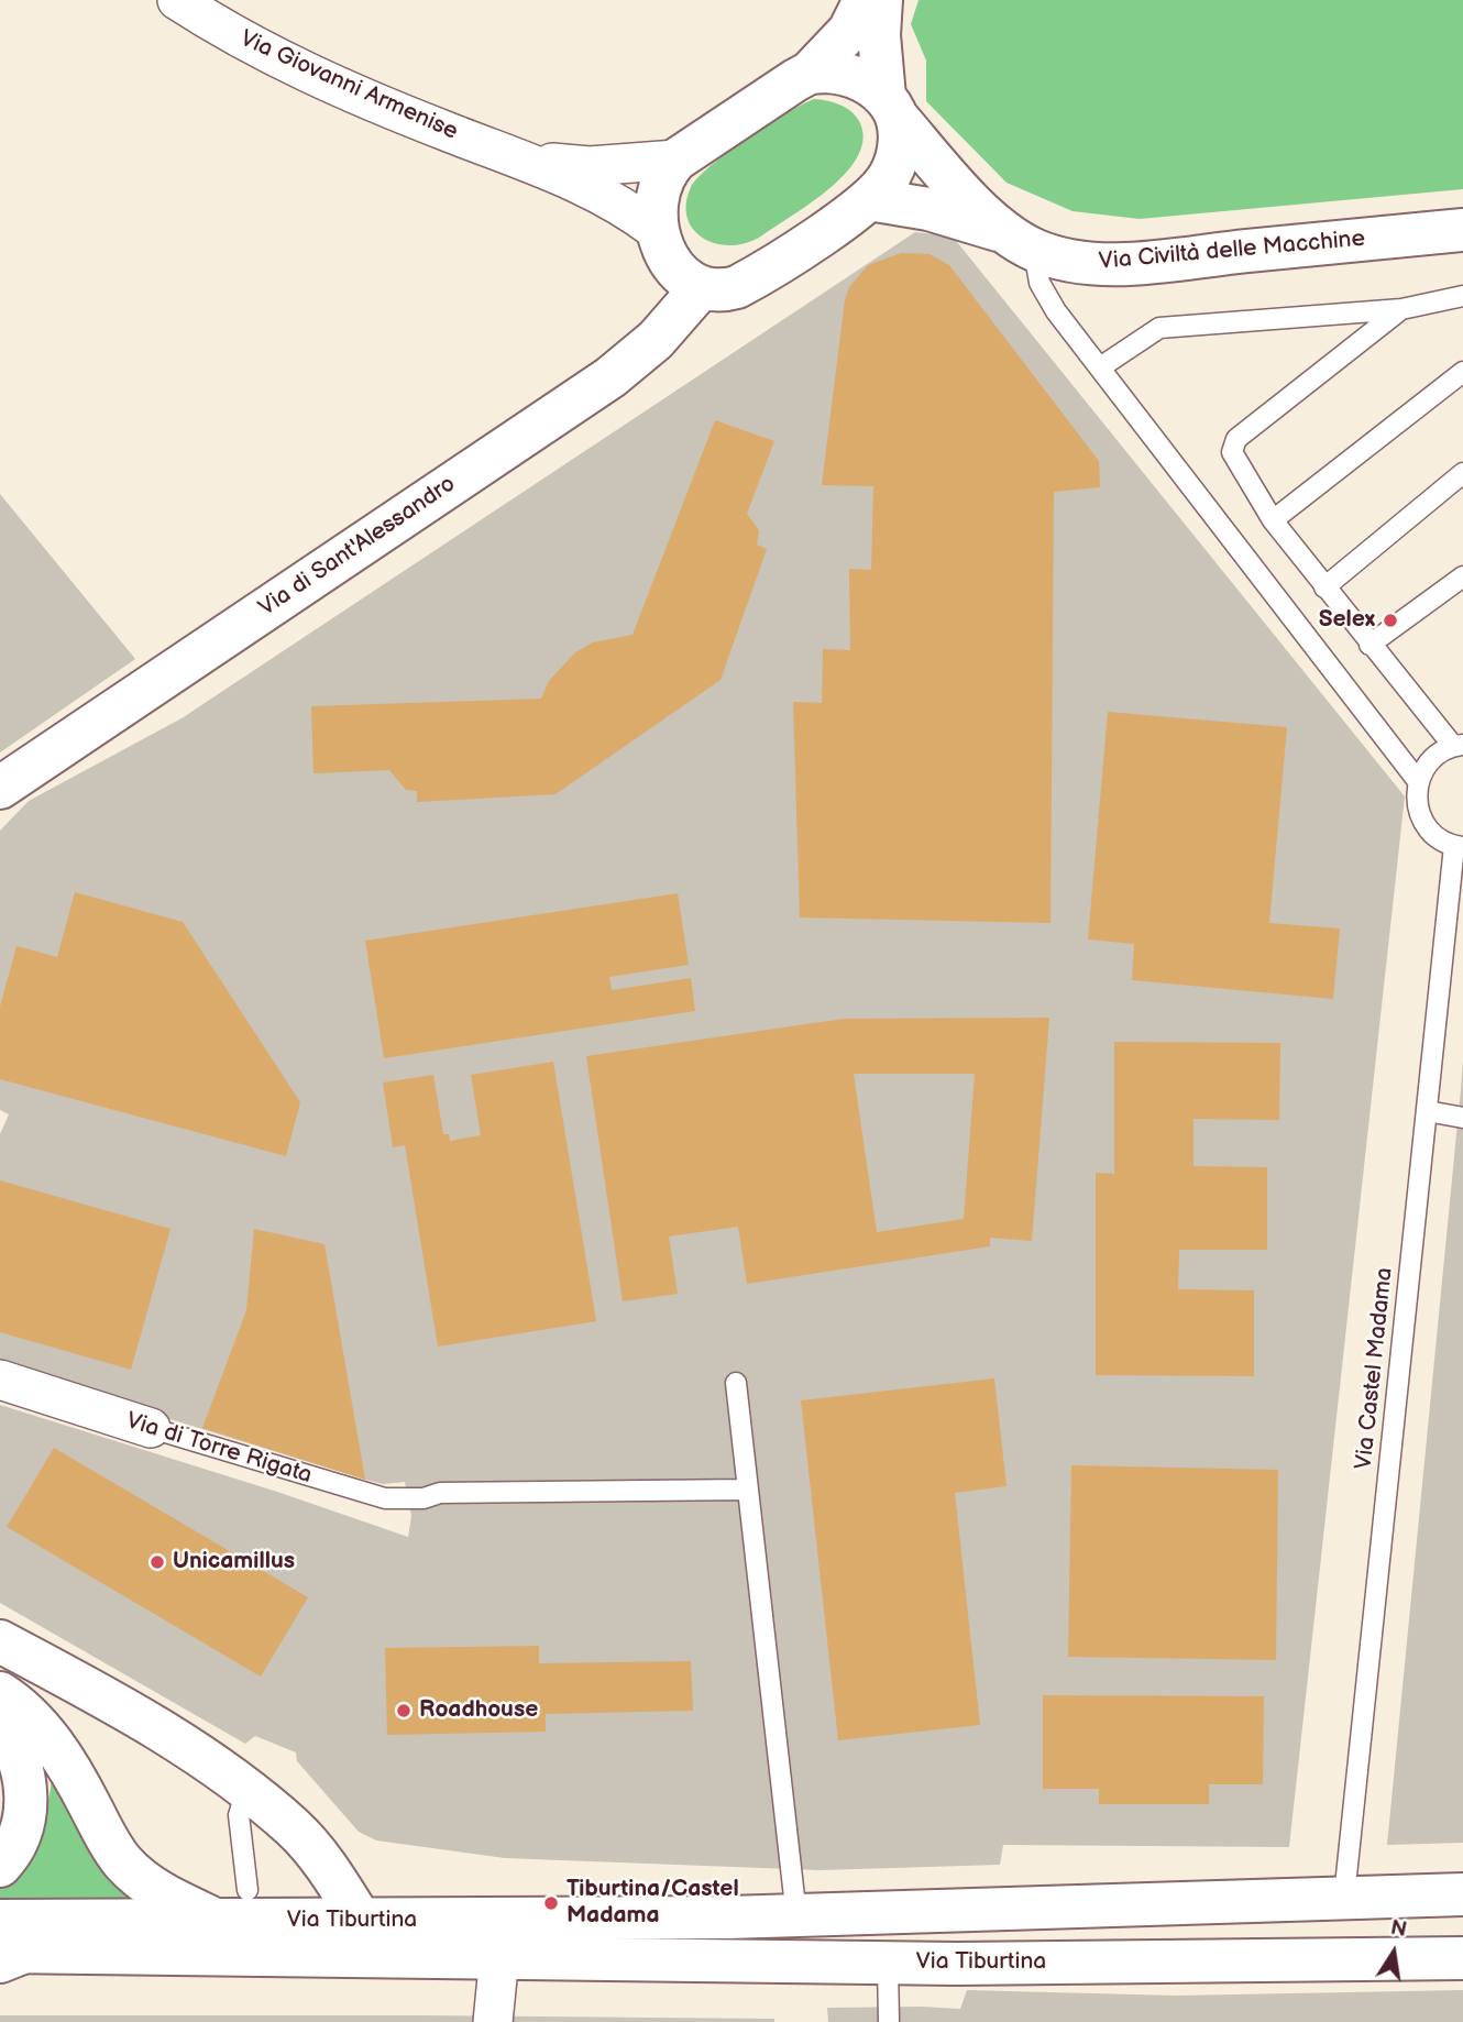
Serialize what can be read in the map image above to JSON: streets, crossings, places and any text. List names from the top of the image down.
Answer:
{
  "streets": {
    "main road": ["Via Civiltà delle Macchine", "Via di Sant'Alessandro", "Via Tiburtina"],
    "street": ["Via Giovanni Armenise", "Via di Torre Rigata"],
    "lane": ["Via Castel Madama"]
  },
  "crossings": [
    ["Via Castel Madama", "Via Tiburtina"]
  ],
  "places": [
    "Selex",
    "Unicamillus",
    "Roadhouse",
    "Tiburtina/Castel Madama"
  ],
  "north": "top"
}
